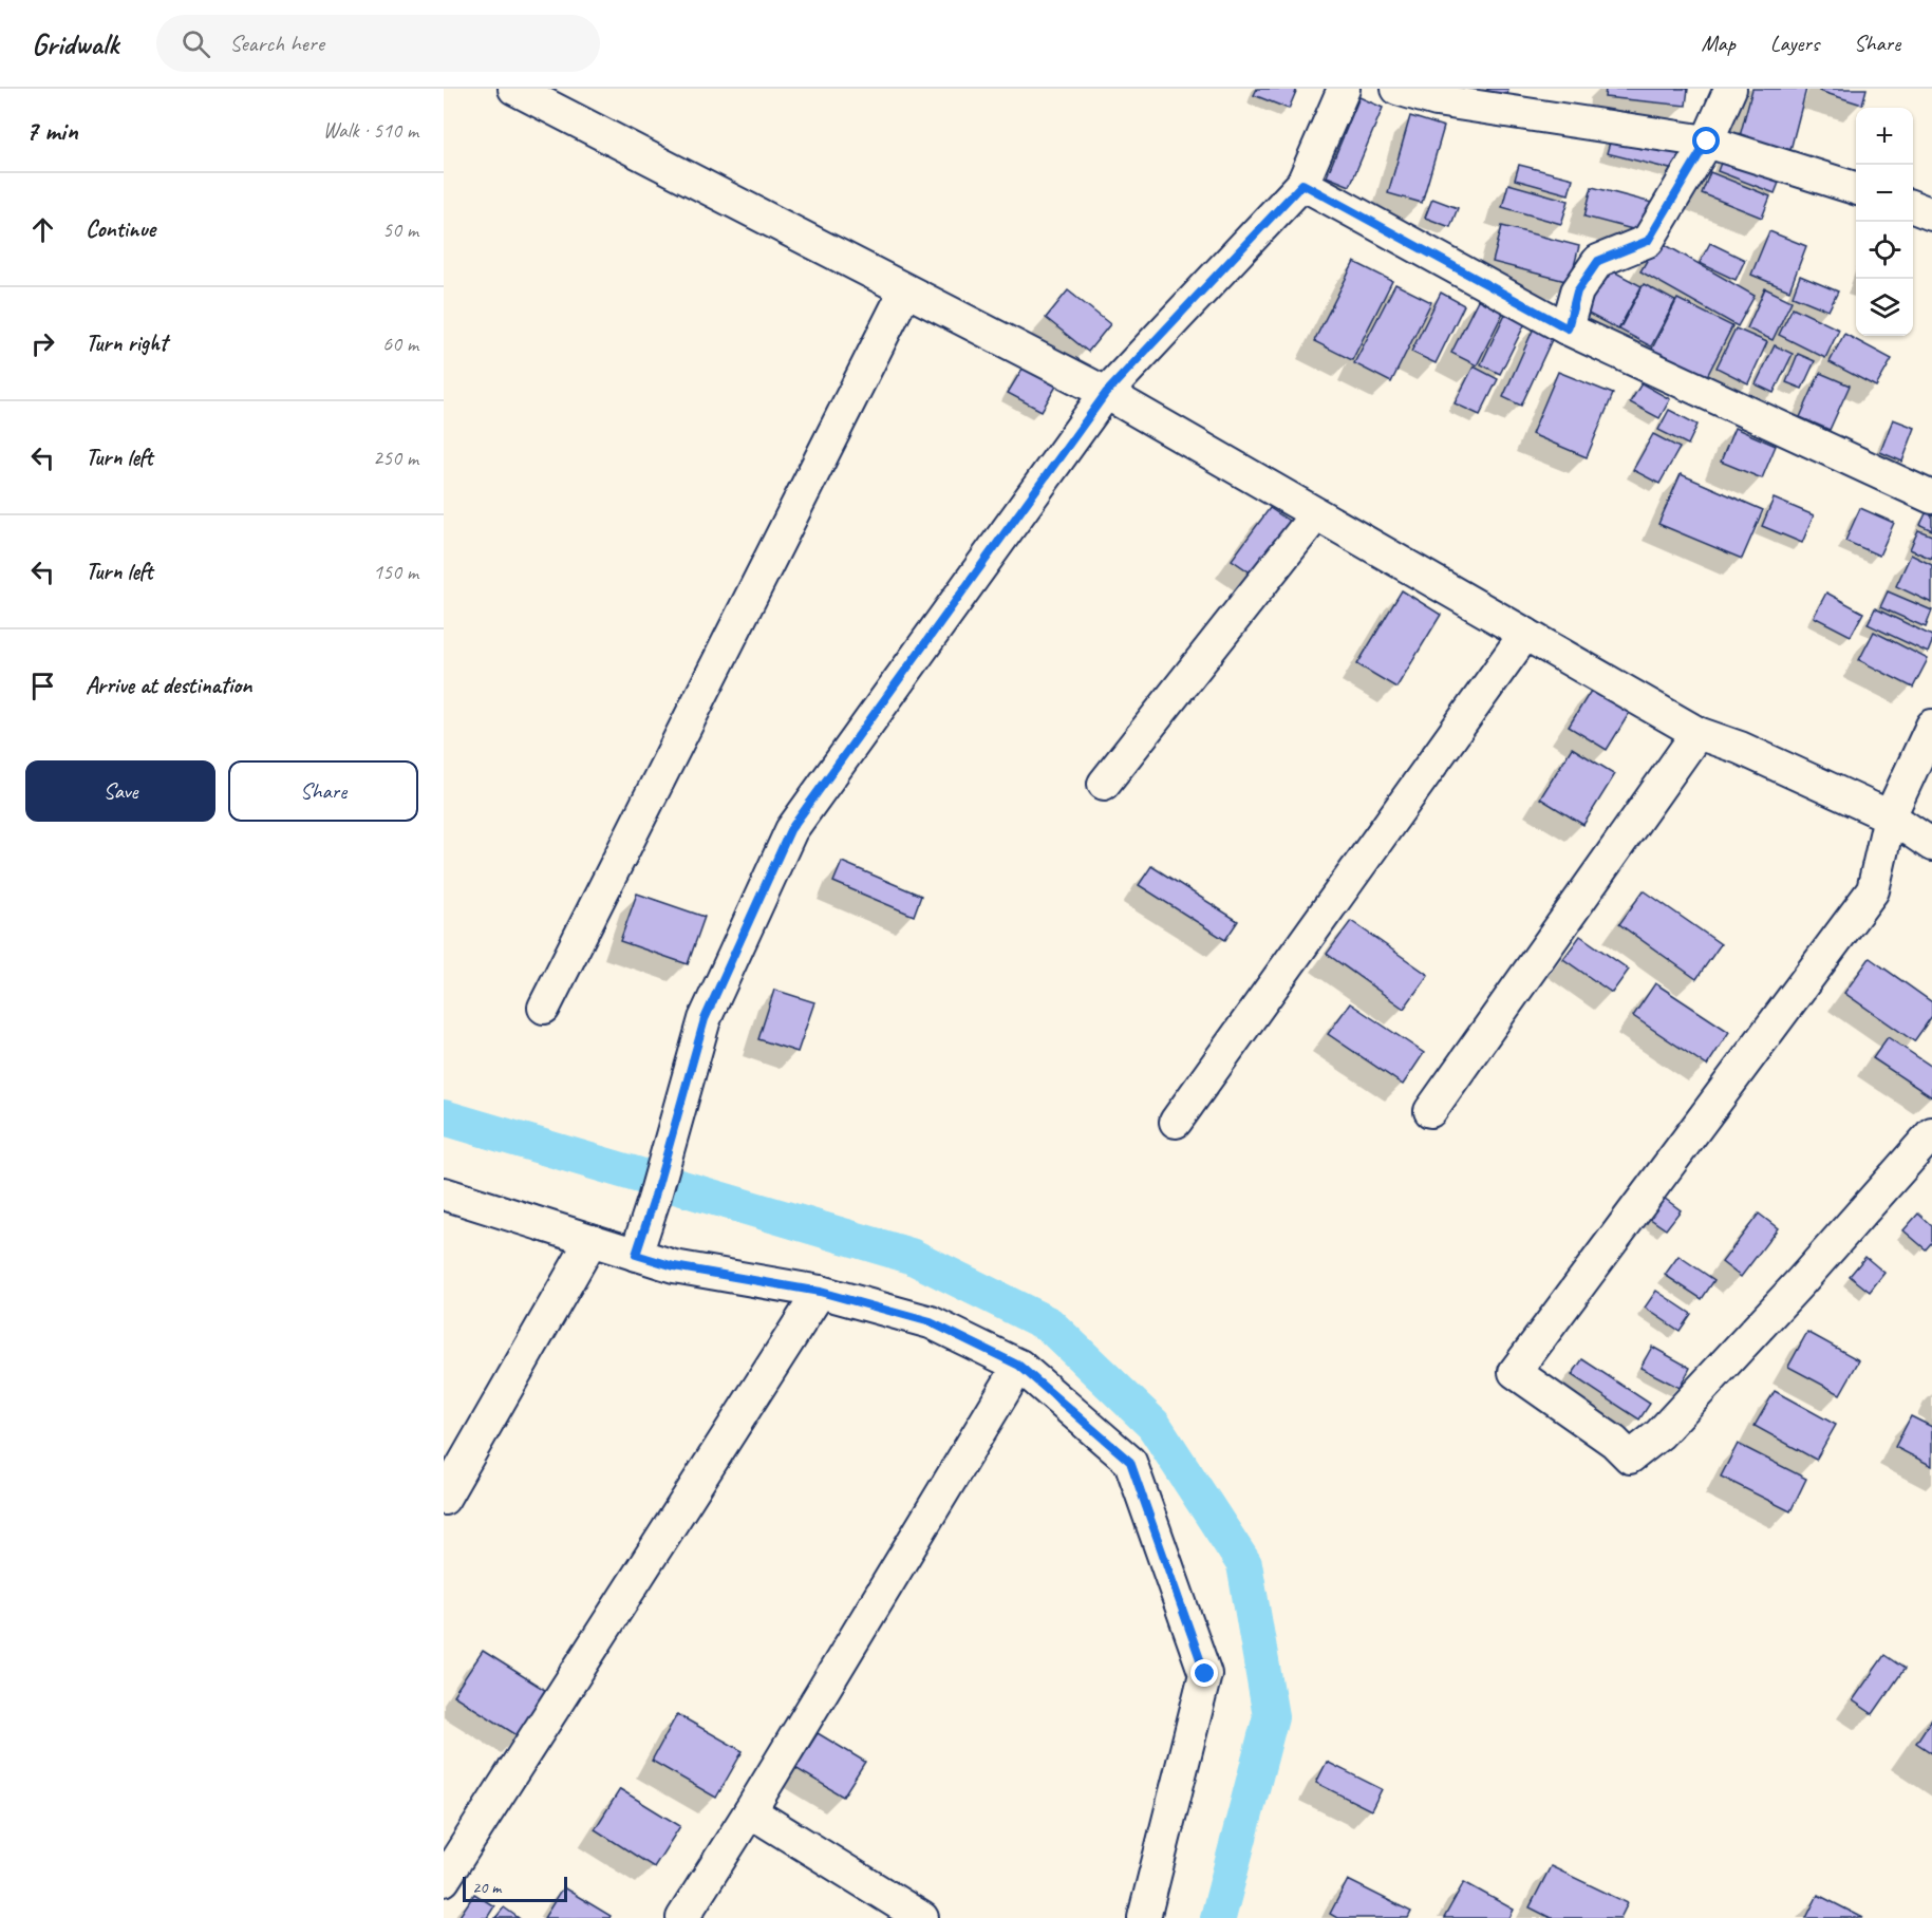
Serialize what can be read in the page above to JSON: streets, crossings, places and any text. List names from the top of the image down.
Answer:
{
  "scale_bar": "20 m",
  "page": {
    "header": "Gridwalk",
    "search": "Search here",
    "nav": ["Map", "Layers", "Share"],
    "heading": ["7 min", "Walk · 510 m"],
    "map_buttons": ["+", "−"],
    "list": [
      ["Continue", "50 m"],
      ["Turn right", "60 m"],
      ["Turn left", "250 m"],
      ["Turn left", "150 m"],
      "Arrive at destination"
    ],
    "buttons": ["Save", "Share"],
    "scale": "20 m"
  }
}
